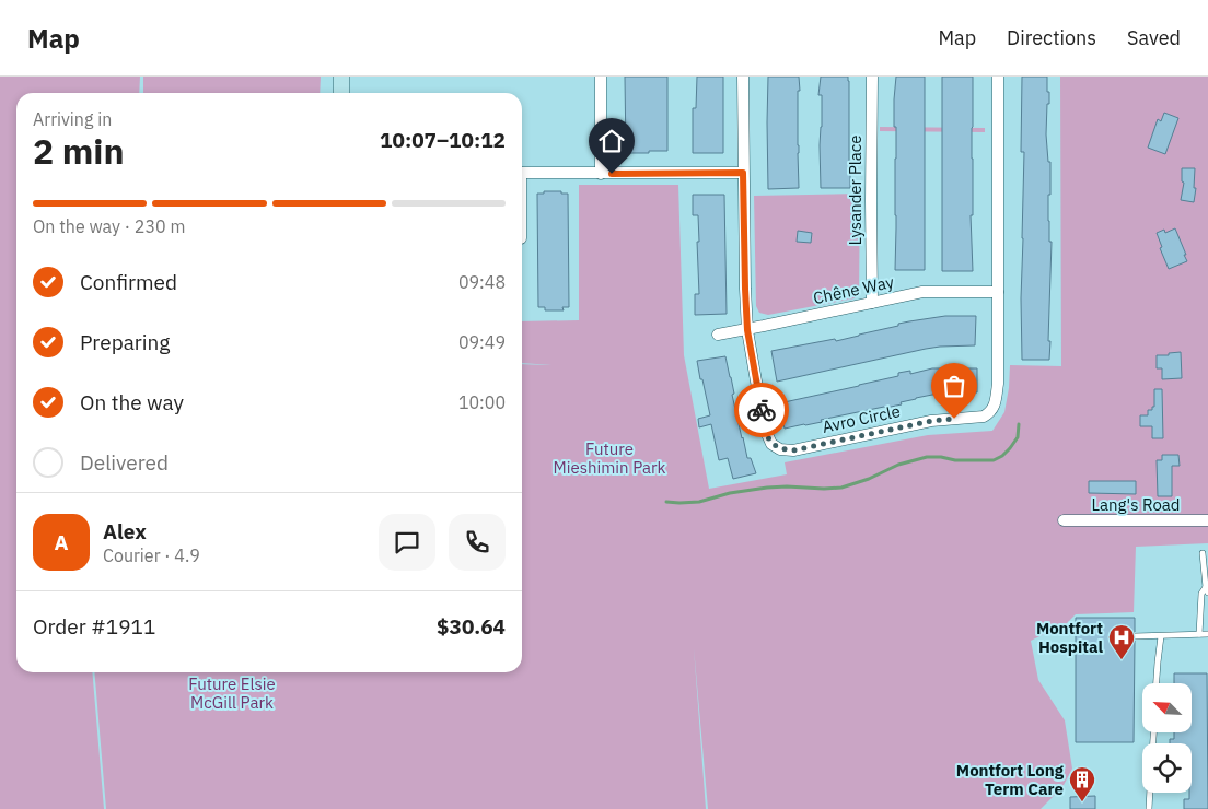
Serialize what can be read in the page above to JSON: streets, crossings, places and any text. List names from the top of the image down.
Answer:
{
  "streets": {
    "street": [
      "Lysander Place",
      "Chêne Way",
      "Avro Circle",
      "Lang's Road"
    ]
  },
  "crossings": [
    ["Lysander Place", "Chêne Way"],
    ["Chêne Way", "Avro Circle"]
  ],
  "parks": ["Future Mieshimin Park", "Future Elsie McGill Park"],
  "places": {
    "hospital": ["Montfort Hospital"],
    "building": ["Montfort Long Term Care"]
  },
  "north": "top left",
  "page": {
    "header": "Map",
    "nav": ["Map", "Directions", "Saved"],
    "heading": ["2 min", "Arriving in", "10:07–10:12"],
    "panel": [
      "Alex",
      "Courier · 4.9",
      "Order #1911",
      "$30.64"
    ],
    "bar": "On the way · 230 m",
    "list": [
      ["Confirmed", "09:48"],
      ["Preparing", "09:49"],
      ["On the way", "10:00"],
      "Delivered"
    ],
    "round": "A"
  }
}
